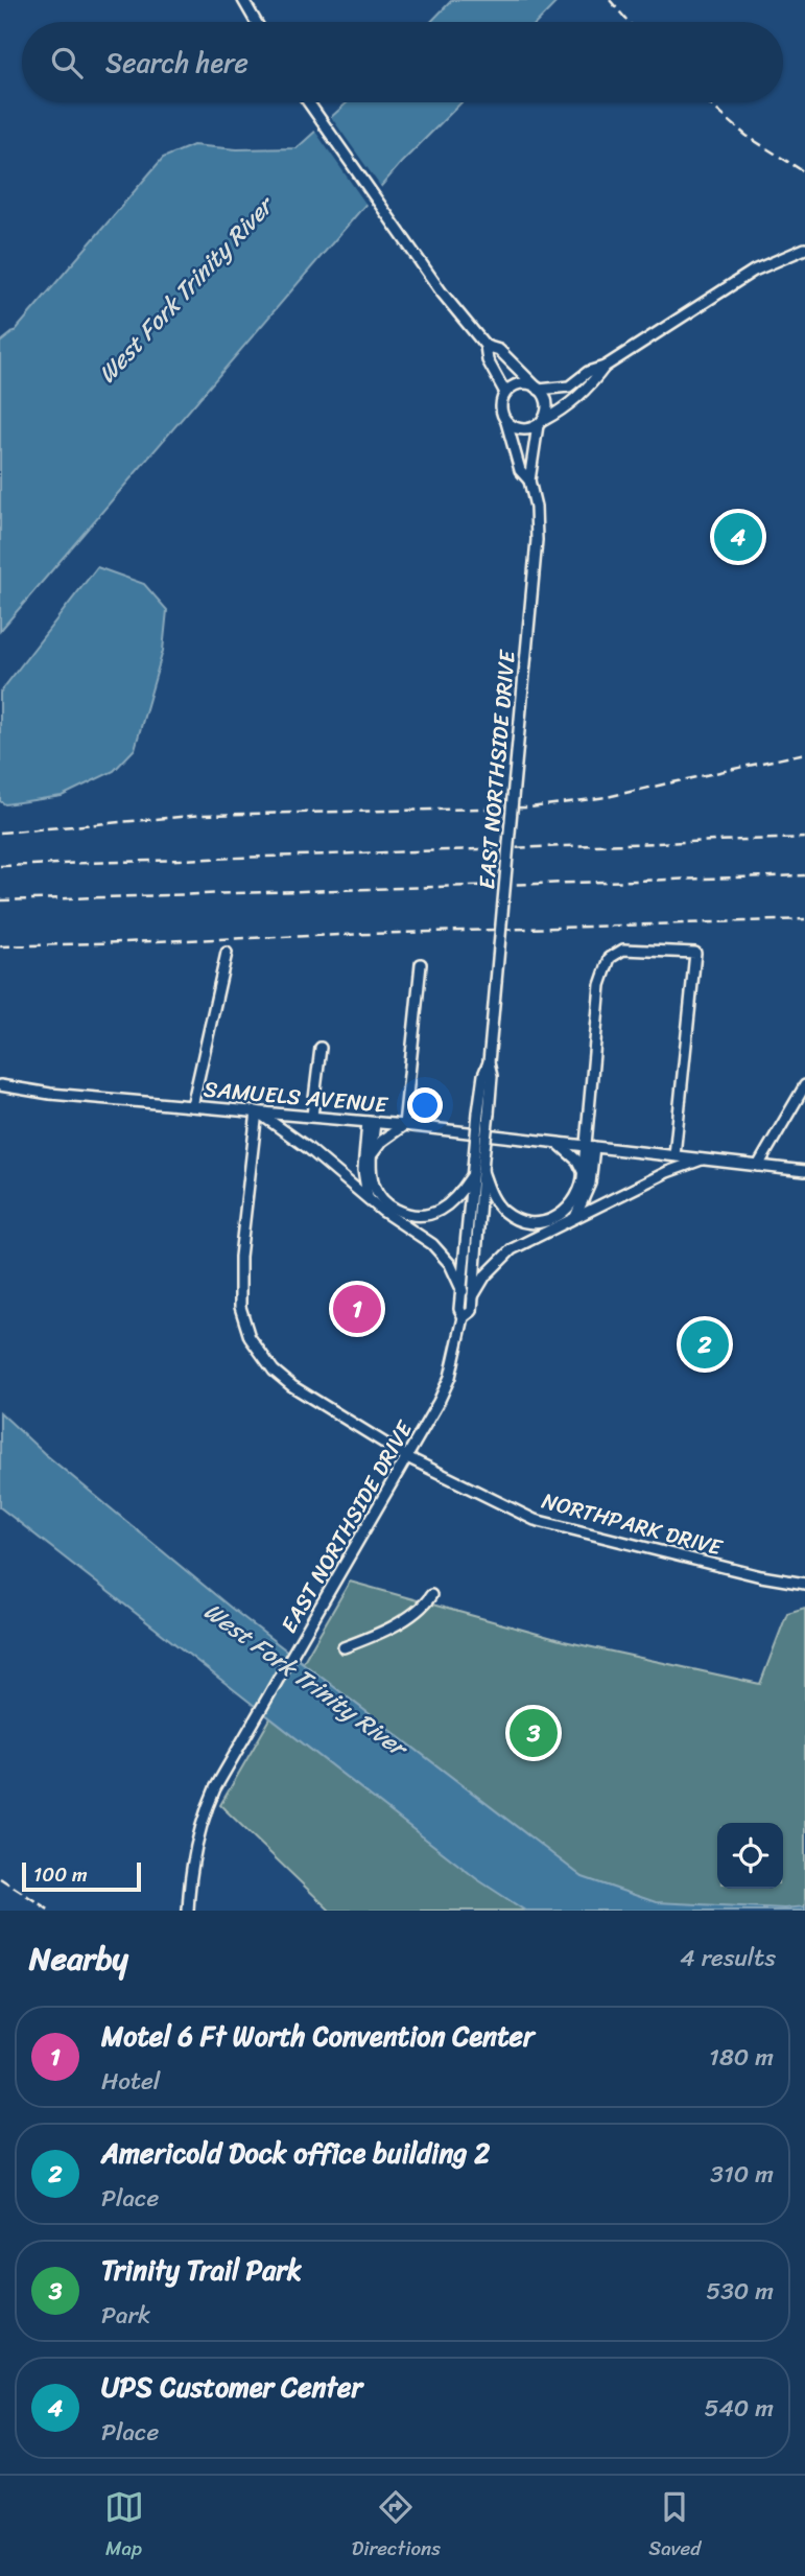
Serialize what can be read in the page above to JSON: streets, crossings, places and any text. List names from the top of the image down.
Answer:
{
  "streets": {
    "street": ["EAST NORTHSIDE DRIVE", "SAMUELS AVENUE", "NORTHPARK DRIVE"]
  },
  "crossings": [
    ["EAST NORTHSIDE DRIVE", "NORTHPARK DRIVE"],
    ["SAMUELS AVENUE", "NORTHPARK DRIVE"]
  ],
  "water": ["West Fork Trinity River"],
  "scale_bar": "100 m",
  "page": {
    "search": "Search here",
    "pins": [
      "4",
      "1",
      "2",
      "3"
    ],
    "scale": "100 m",
    "heading": ["Nearby", "4 results"],
    "list": [
      {
        "mark": "1",
        "name": "Motel 6 Ft Worth Convention Center",
        "note": "Hotel",
        "value": "180 m"
      },
      {
        "mark": "2",
        "name": "Americold Dock office building 2",
        "note": "Place",
        "value": "310 m"
      },
      {
        "mark": "3",
        "name": "Trinity Trail Park",
        "note": "Park",
        "value": "530 m"
      },
      {
        "mark": "4",
        "name": "UPS Customer Center",
        "note": "Place",
        "value": "540 m"
      }
    ],
    "nav": ["Map", "Directions", "Saved"]
  }
}
